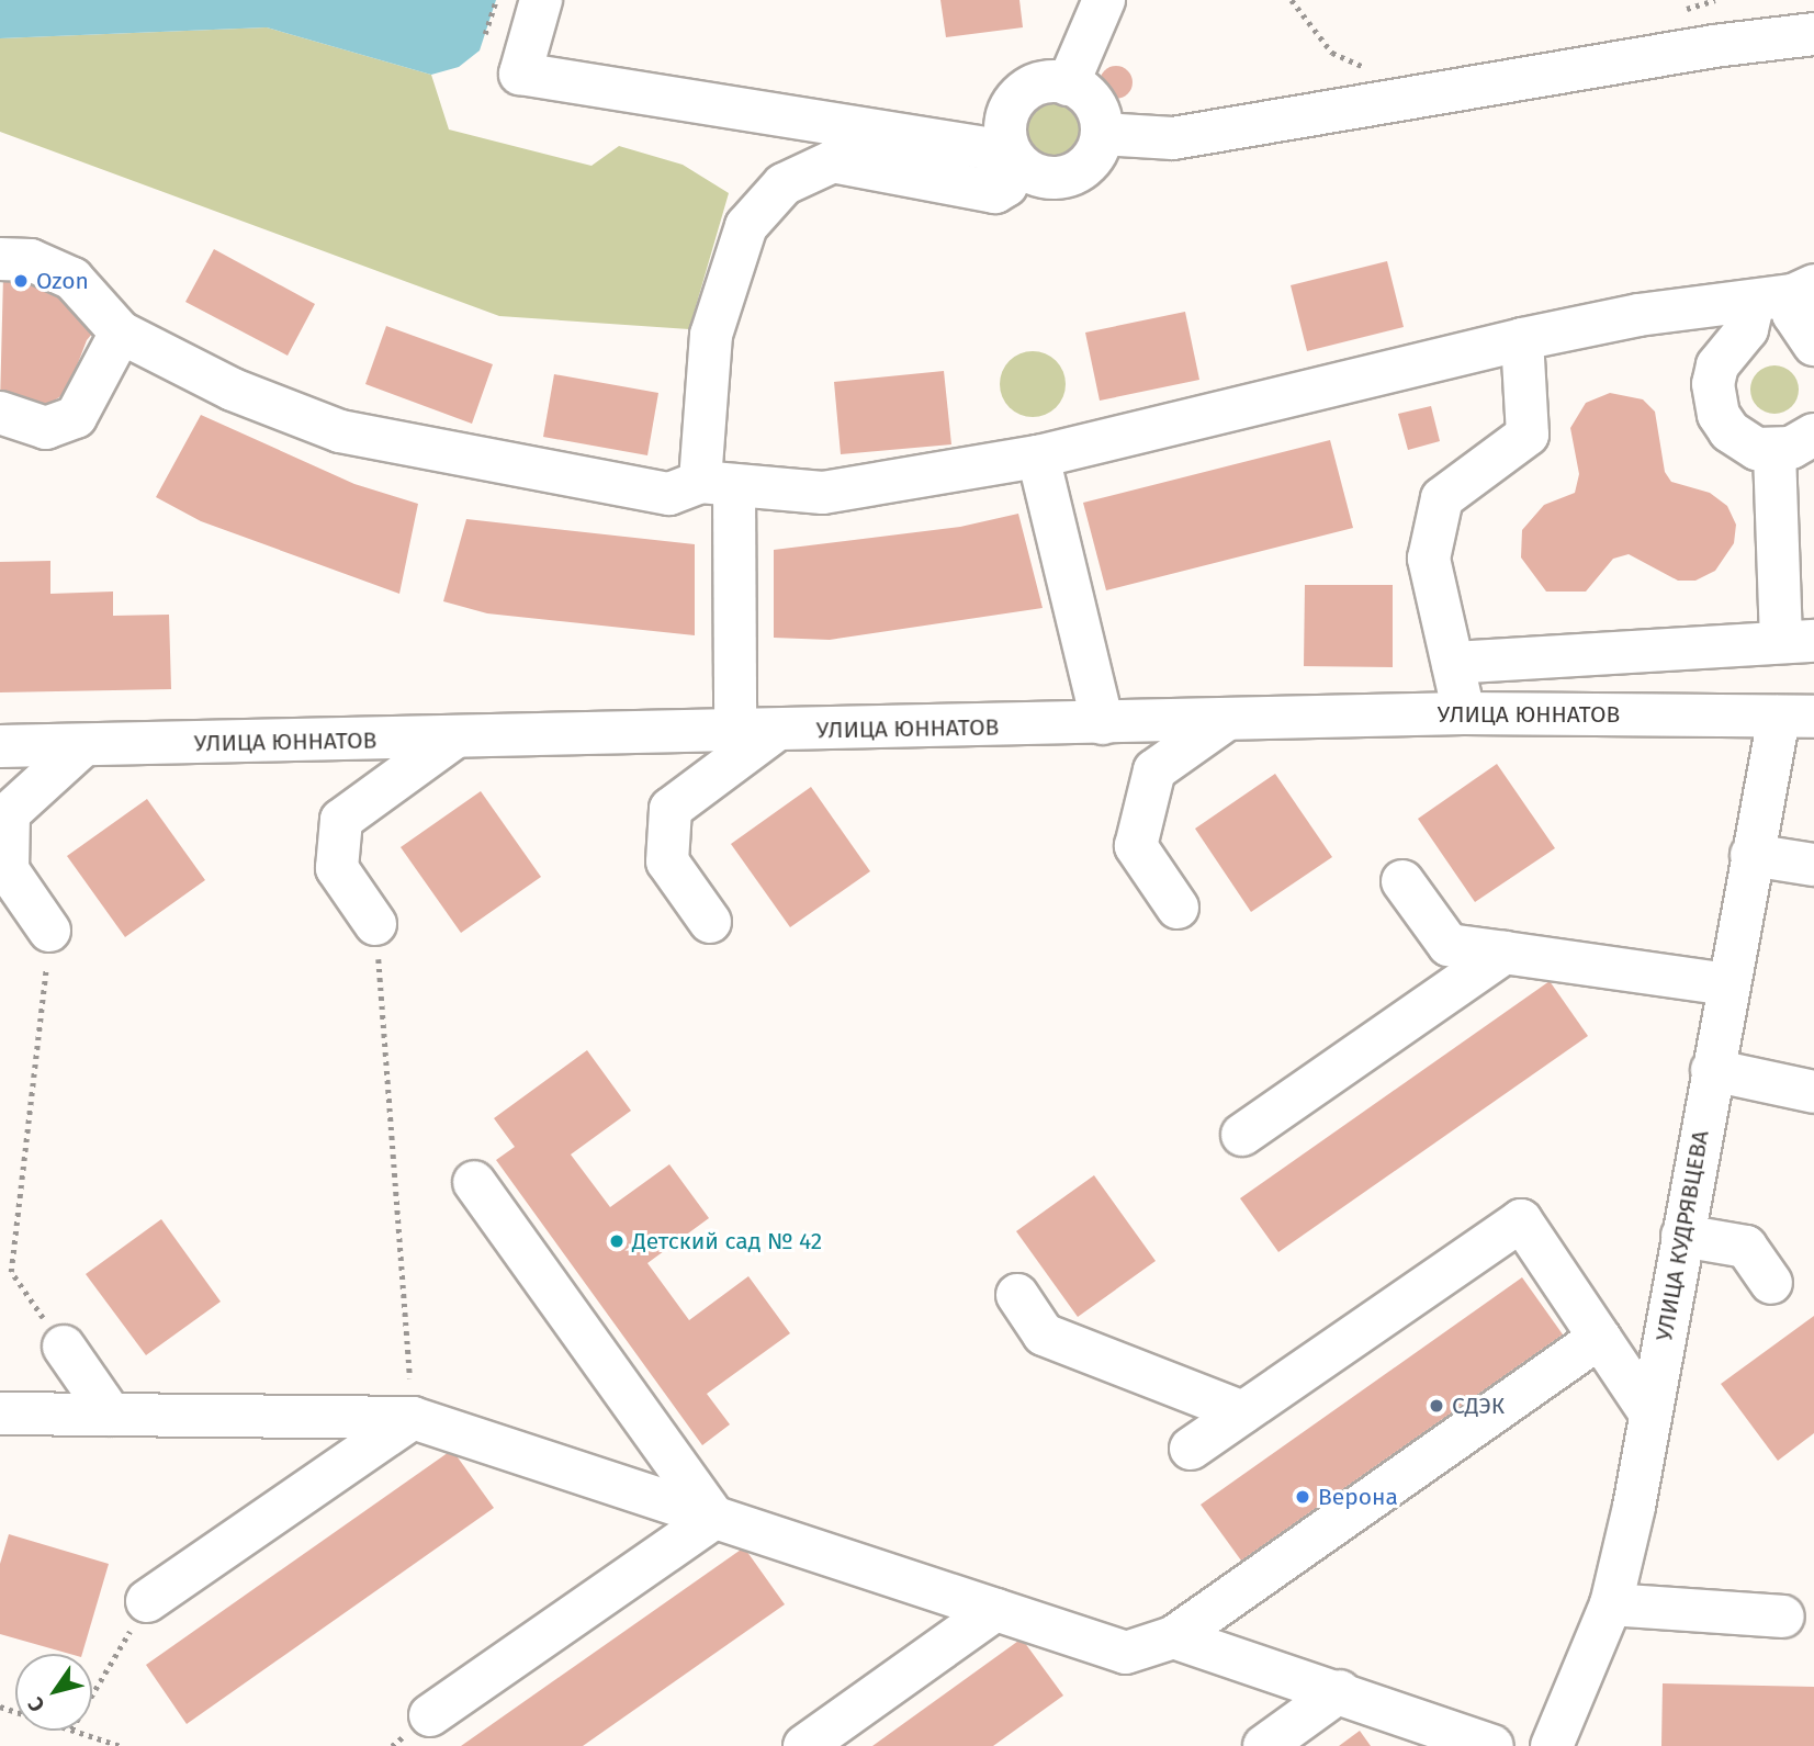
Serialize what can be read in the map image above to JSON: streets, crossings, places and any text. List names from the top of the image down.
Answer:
{
  "streets": {
    "street": ["УЛИЦА ЮННАТОВ", "УЛИЦА КУДРЯВЦЕВА"]
  },
  "crossings": [
    ["УЛИЦА ЮННАТОВ", "УЛИЦА КУДРЯВЦЕВА"]
  ],
  "places": [
    "Ozon",
    "Детский сад № 42",
    "СДЭК",
    "Верона"
  ],
  "north": "bottom left"
}
